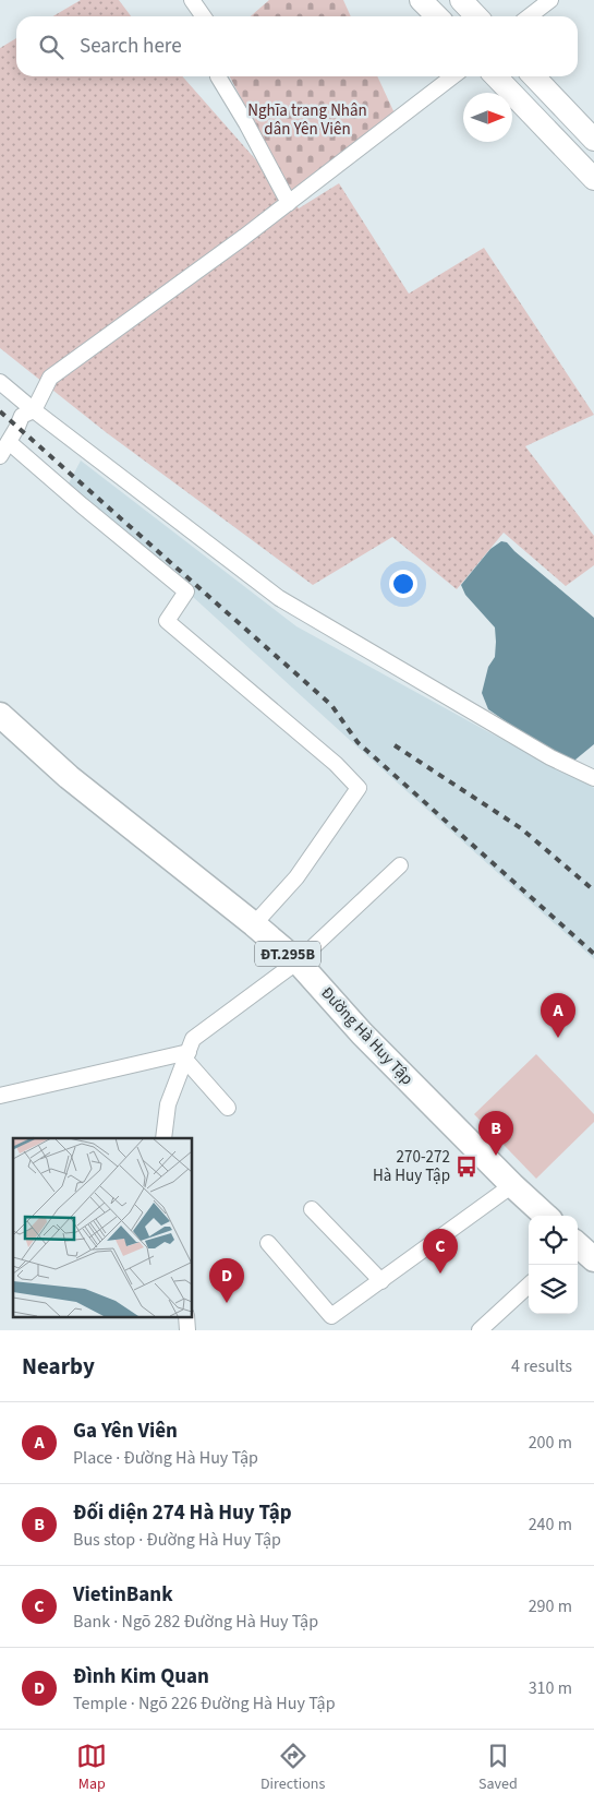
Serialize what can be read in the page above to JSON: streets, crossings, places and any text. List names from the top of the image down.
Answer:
{
  "streets": {
    "main road": ["ĐT.295B", "Đường Hà Huy Tập"]
  },
  "parks": ["Nghĩa trang Nhân dân Yên Viên"],
  "places": {
    "bus stop": ["270-272 Hà Huy Tập"]
  },
  "north": "right",
  "page": {
    "search": "Search here",
    "pins": [
      "A",
      "B",
      "C",
      "D"
    ],
    "heading": ["Nearby", "4 results"],
    "list": [
      {
        "mark": "A",
        "name": "Ga Yên Viên",
        "note": "Place · Đường Hà Huy Tập",
        "value": "200 m"
      },
      {
        "mark": "B",
        "name": "Đối diện 274 Hà Huy Tập",
        "note": "Bus stop · Đường Hà Huy Tập",
        "value": "240 m"
      },
      {
        "mark": "C",
        "name": "VietinBank",
        "note": "Bank · Ngõ 282 Đường Hà Huy Tập",
        "value": "290 m"
      },
      {
        "mark": "D",
        "name": "Đình Kim Quan",
        "note": "Temple · Ngõ 226 Đường Hà Huy Tập",
        "value": "310 m"
      }
    ],
    "nav": ["Map", "Directions", "Saved"]
  }
}
